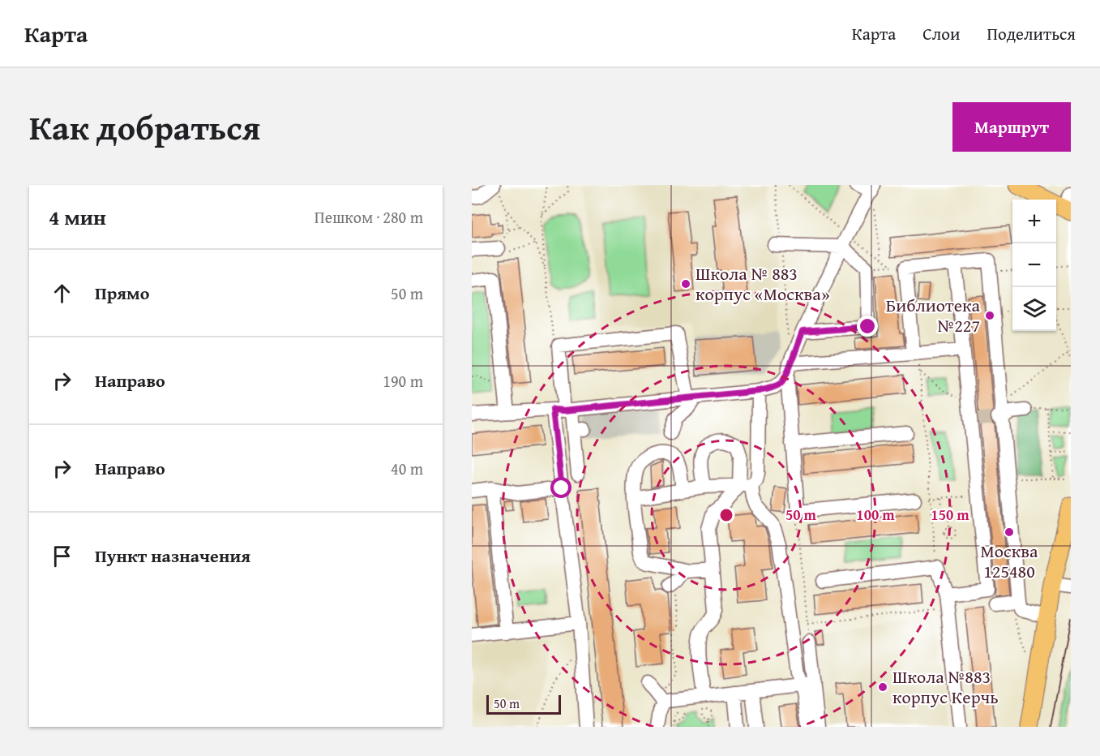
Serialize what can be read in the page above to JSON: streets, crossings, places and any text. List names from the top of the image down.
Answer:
{
  "places": [
    "Школа № 883 корпус «Москва»",
    "Библиотека №227",
    "Москва 125480",
    "Школа №883 корпус Керчь"
  ],
  "scale_bar": "50 m",
  "page": {
    "header": "Карта",
    "nav": ["Карта", "Слои", "Поделиться"],
    "title": "Как добраться",
    "buttons": "Маршрут",
    "heading": ["4 мин", "Пешком · 280 m"],
    "map_buttons": ["+", "−"],
    "list": [
      ["Прямо", "50 m"],
      ["Направо", "190 m"],
      ["Направо", "40 m"],
      "Пункт назначения"
    ],
    "scale": "50 m"
  },
  "rings": ["50 m", "100 m", "150 m"]
}
